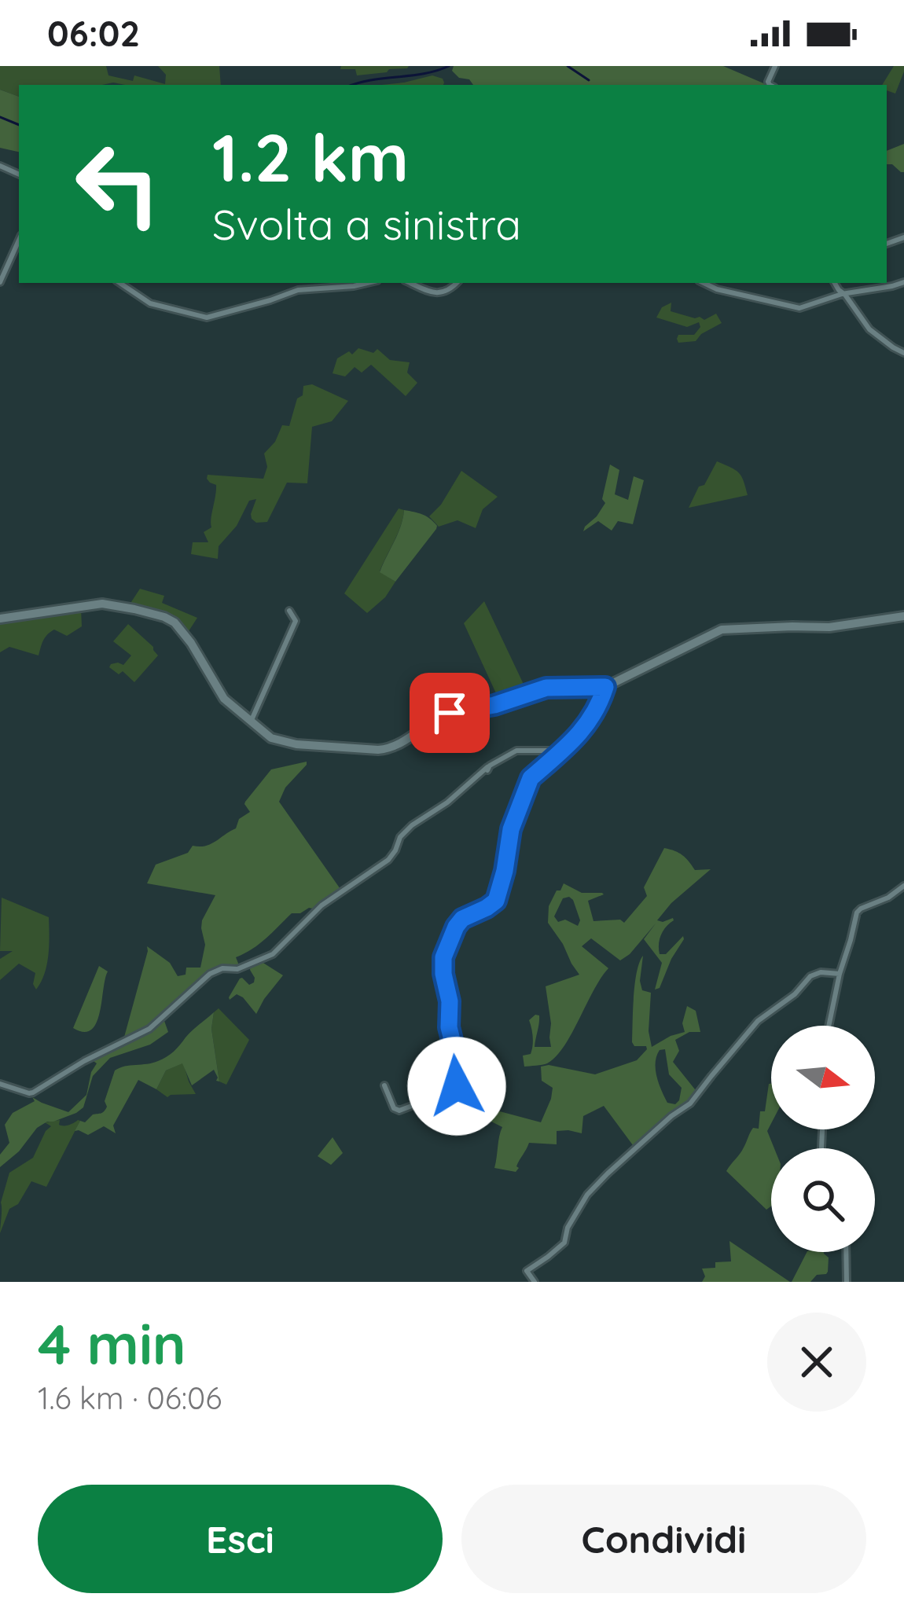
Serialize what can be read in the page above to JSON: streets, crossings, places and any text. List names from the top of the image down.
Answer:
{
  "north": "right",
  "page": {
    "status": "06:02",
    "turn": ["1.2 km", "Svolta a sinistra"],
    "heading": ["4 min", "1.6 km · 06:06"],
    "buttons": ["Esci", "Condividi"]
  }
}
